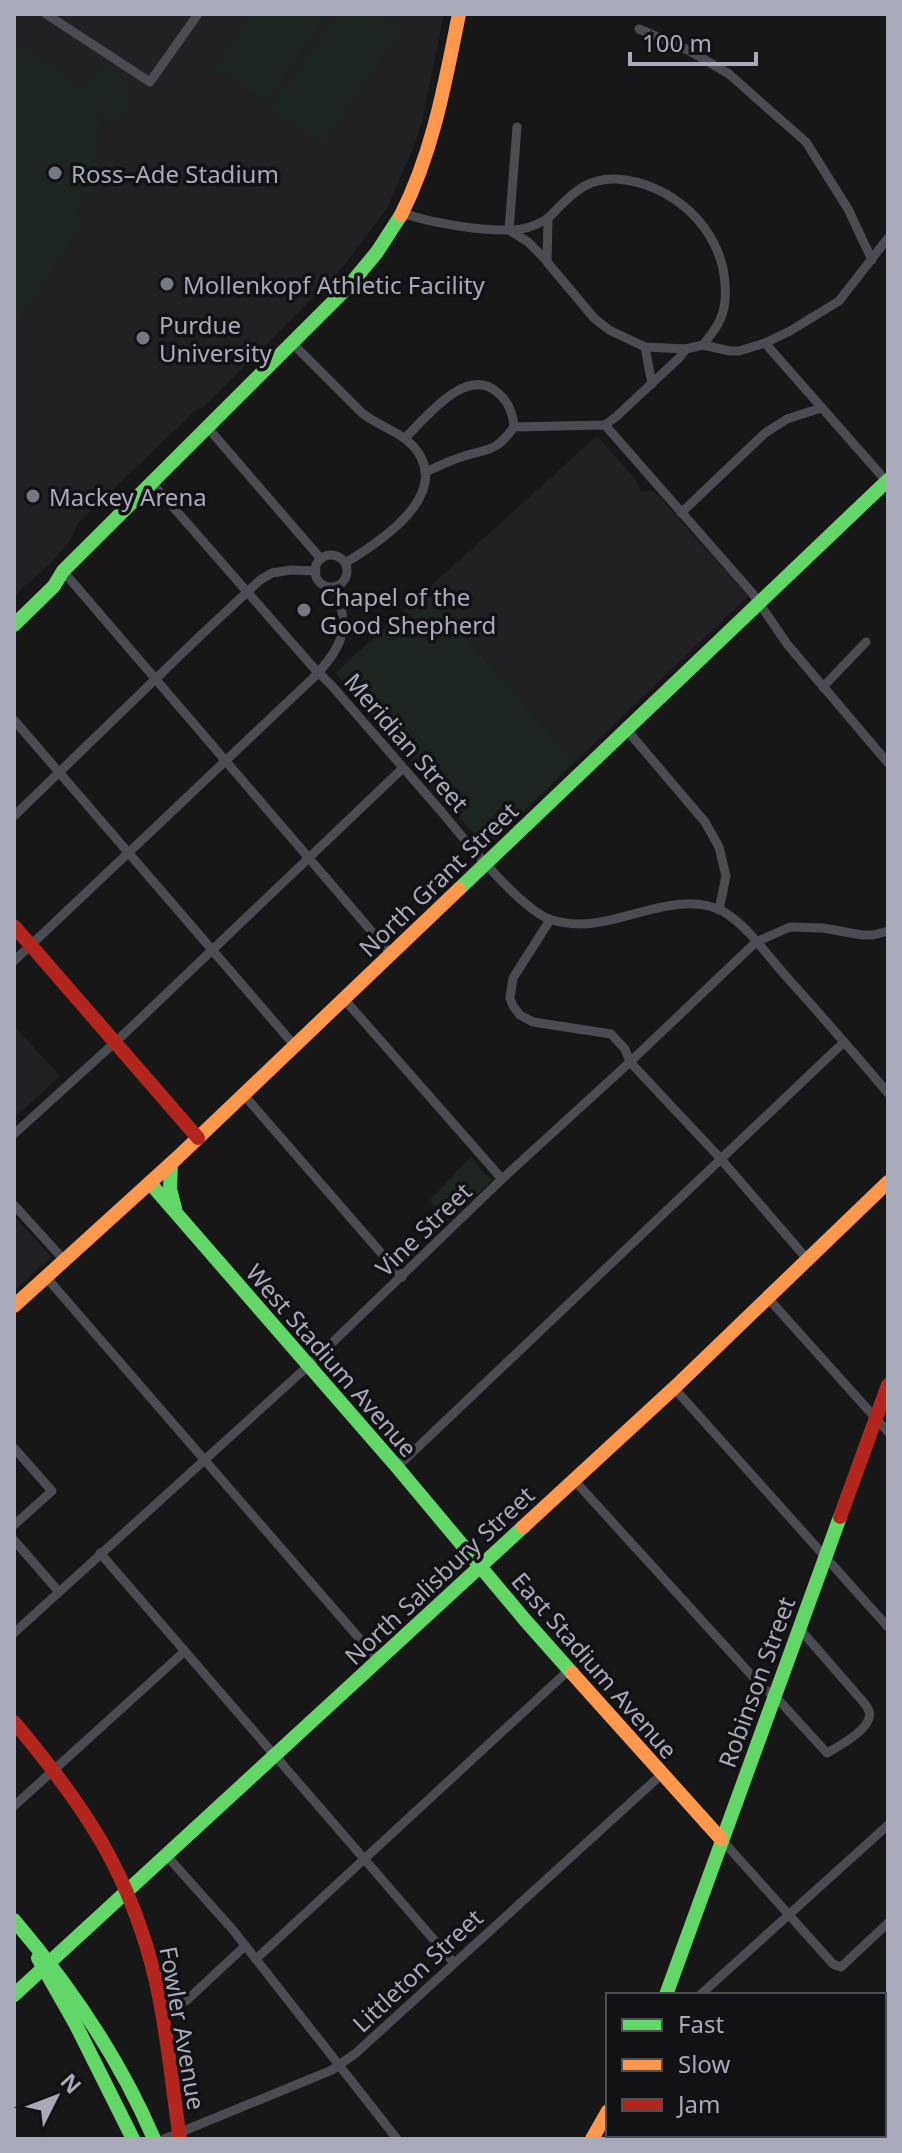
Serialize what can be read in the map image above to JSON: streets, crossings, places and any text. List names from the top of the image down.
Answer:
{
  "streets": {
    "street": [
      "Meridian Street",
      "North Grant Street",
      "Vine Street",
      "West Stadium Avenue",
      "North Salisbury Street",
      "East Stadium Avenue",
      "Robinson Street",
      "Littleton Street",
      "Fowler Avenue"
    ]
  },
  "crossings": [
    ["Meridian Street", "North Grant Street"],
    ["North Grant Street", "West Stadium Avenue"],
    ["Vine Street", "West Stadium Avenue"],
    ["West Stadium Avenue", "North Salisbury Street"],
    ["West Stadium Avenue", "East Stadium Avenue"],
    ["North Salisbury Street", "East Stadium Avenue"],
    ["North Salisbury Street", "Fowler Avenue"],
    ["East Stadium Avenue", "Robinson Street"],
    ["East Stadium Avenue", "Littleton Street"],
    ["Littleton Street", "Fowler Avenue"]
  ],
  "places": [
    "Ross–Ade Stadium",
    "Mollenkopf Athletic Facility",
    "Purdue University",
    "Mackey Arena",
    "Chapel of the Good Shepherd"
  ],
  "legend": ["Fast", "Slow", "Jam"],
  "scale_bar": "100 m",
  "north": "top right"
}
